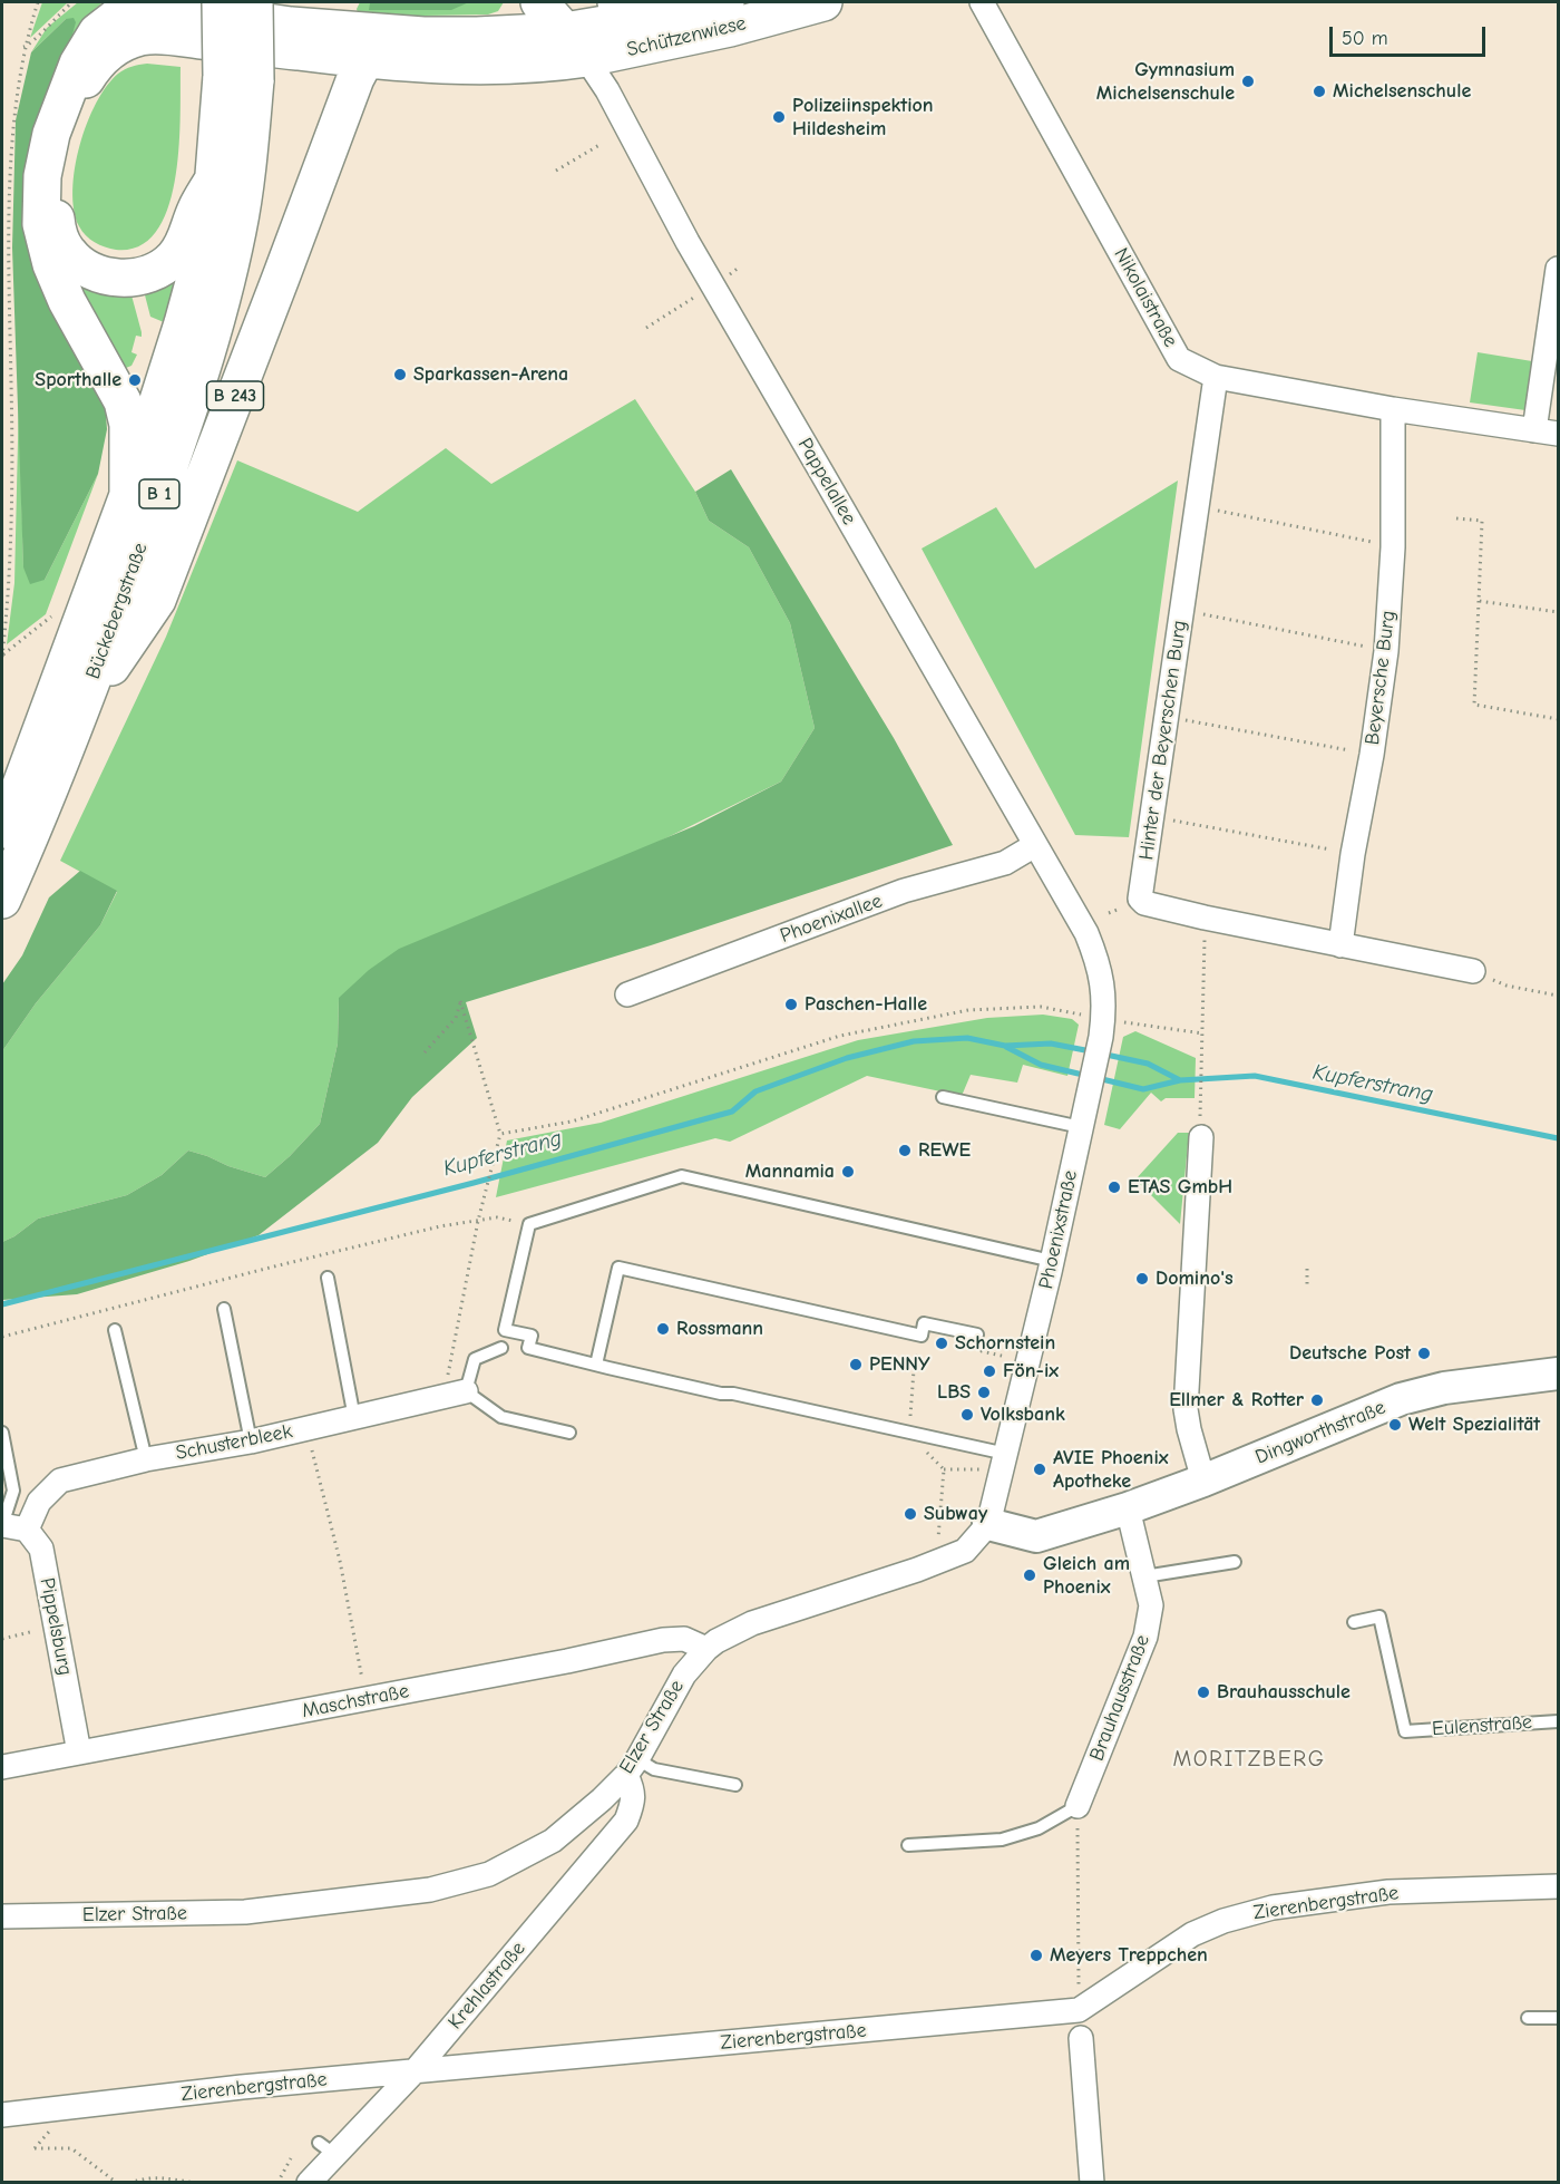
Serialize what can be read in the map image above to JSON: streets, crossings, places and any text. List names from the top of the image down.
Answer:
{
  "streets": {
    "main road": [
      "Schützenwiese",
      "B 243",
      "B 1",
      "Bückebergstraße"
    ],
    "street": [
      "Nikolaistraße",
      "Pappelallee",
      "Beyersche Burg",
      "Hinter der Beyerschen Burg",
      "Phoenixallee",
      "Phoenixstraße",
      "Dingworthstraße",
      "Schusterbleek",
      "Pippelsburg",
      "Brauhausstraße",
      "Maschstraße",
      "Elzer Straße",
      "Zierenbergstraße",
      "Krehlastraße"
    ],
    "lane": ["Eulenstraße"]
  },
  "crossings": [
    ["Schützenwiese", "Pappelallee"],
    ["Nikolaistraße", "Beyersche Burg"],
    ["Nikolaistraße", "Hinter der Beyerschen Burg"],
    ["B 243", "Bückebergstraße"],
    ["Pappelallee", "Phoenixallee"],
    ["Pappelallee", "Phoenixstraße"],
    ["B 1", "Bückebergstraße"],
    ["Phoenixstraße", "Elzer Straße"],
    ["Dingworthstraße", "Brauhausstraße"],
    ["Schusterbleek", "Pippelsburg"],
    ["Pippelsburg", "Maschstraße"],
    ["Maschstraße", "Elzer Straße"],
    ["Elzer Straße", "Krehlastraße"],
    ["Zierenbergstraße", "Krehlastraße"]
  ],
  "districts": ["MORITZBERG"],
  "water": ["Kupferstrang"],
  "places": [
    "Gymnasium Michelsenschule",
    "Michelsenschule",
    "Polizeiinspektion Hildesheim",
    "Sparkassen-Arena",
    "Sporthalle",
    "Paschen-Halle",
    "REWE",
    "Mannamia",
    "ETAS GmbH",
    "Domino's",
    "Rossmann",
    "Schornstein",
    "Deutsche Post",
    "PENNY",
    "Fön-ix",
    "LBS",
    "Ellmer & Rotter",
    "Volksbank",
    "Welt Spezialität",
    "AVIE Phoenix Apotheke",
    "Subway",
    "Gleich am Phoenix",
    "Brauhausschule",
    "Meyers Treppchen"
  ],
  "scale_bar": "50 m"
}
